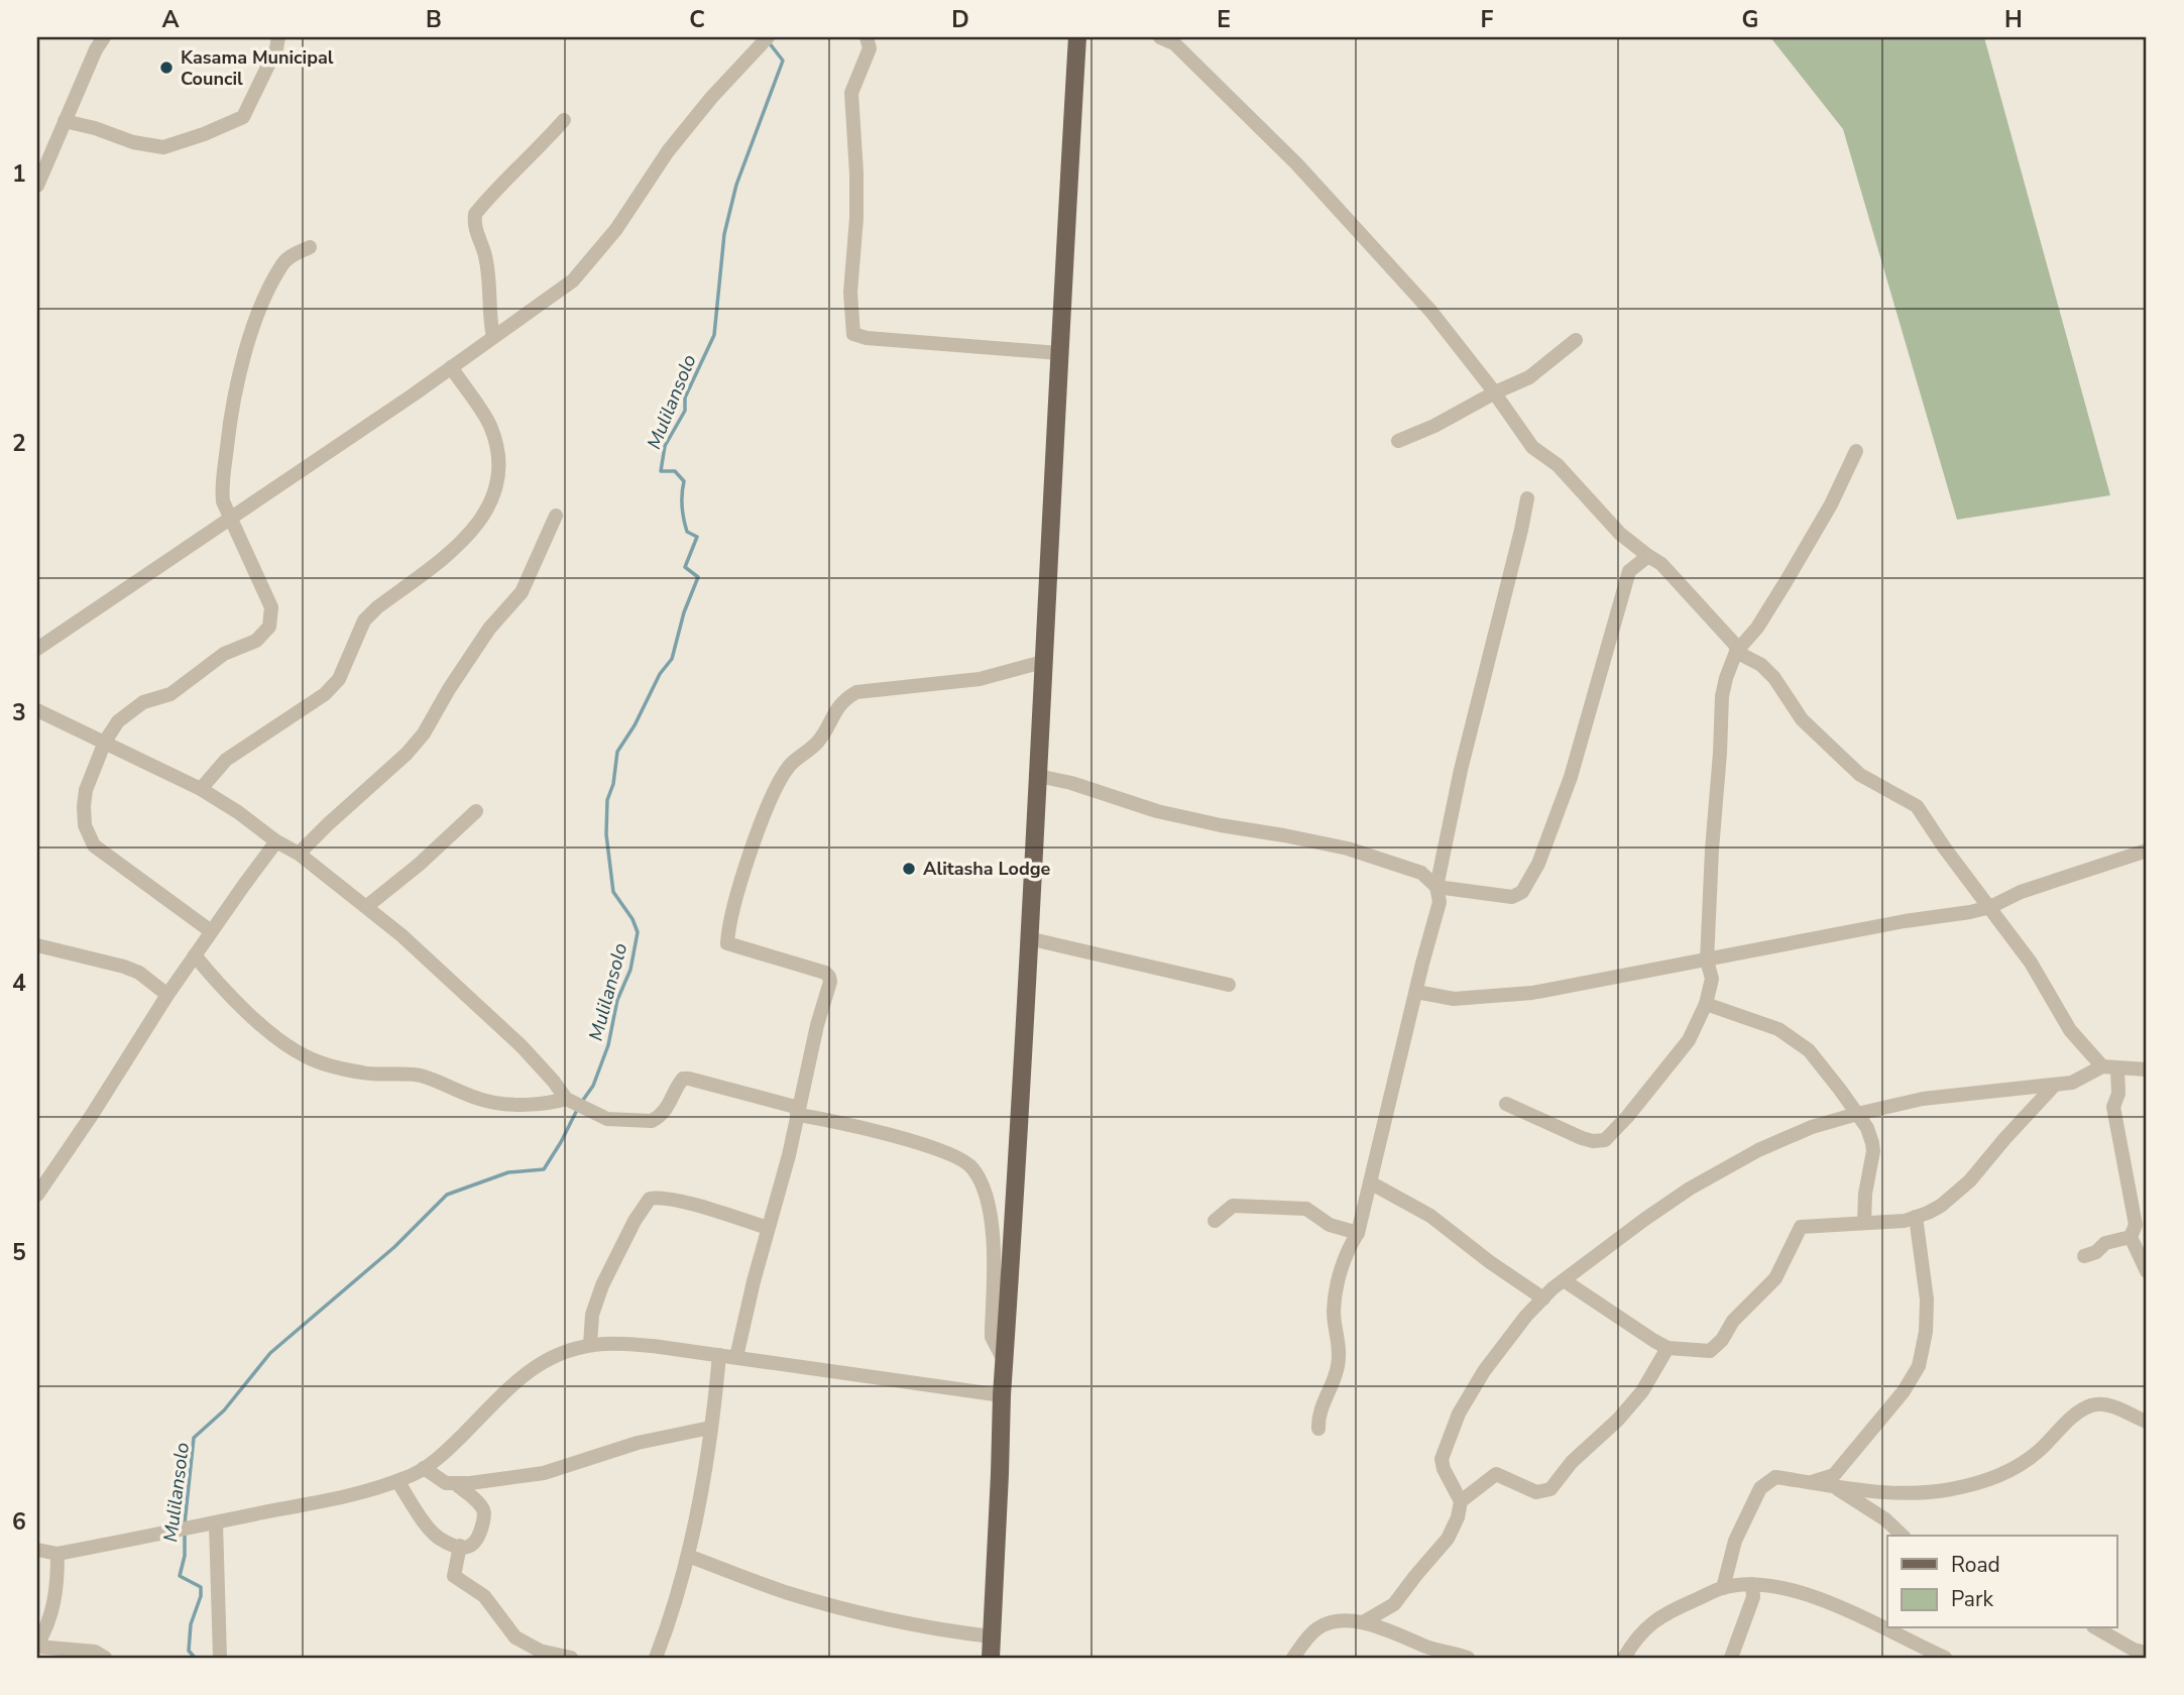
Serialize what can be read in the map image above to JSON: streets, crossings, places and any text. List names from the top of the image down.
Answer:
{
  "water": ["Mulilansolo"],
  "places": ["Kasama Municipal Council", "Alitasha Lodge"],
  "legend": ["Road", "Park"],
  "grid": {
    "columns": [
      "A",
      "B",
      "C",
      "D",
      "E",
      "F",
      "G",
      "H"
    ],
    "rows": [
      "1",
      "2",
      "3",
      "4",
      "5",
      "6"
    ]
  }
}
